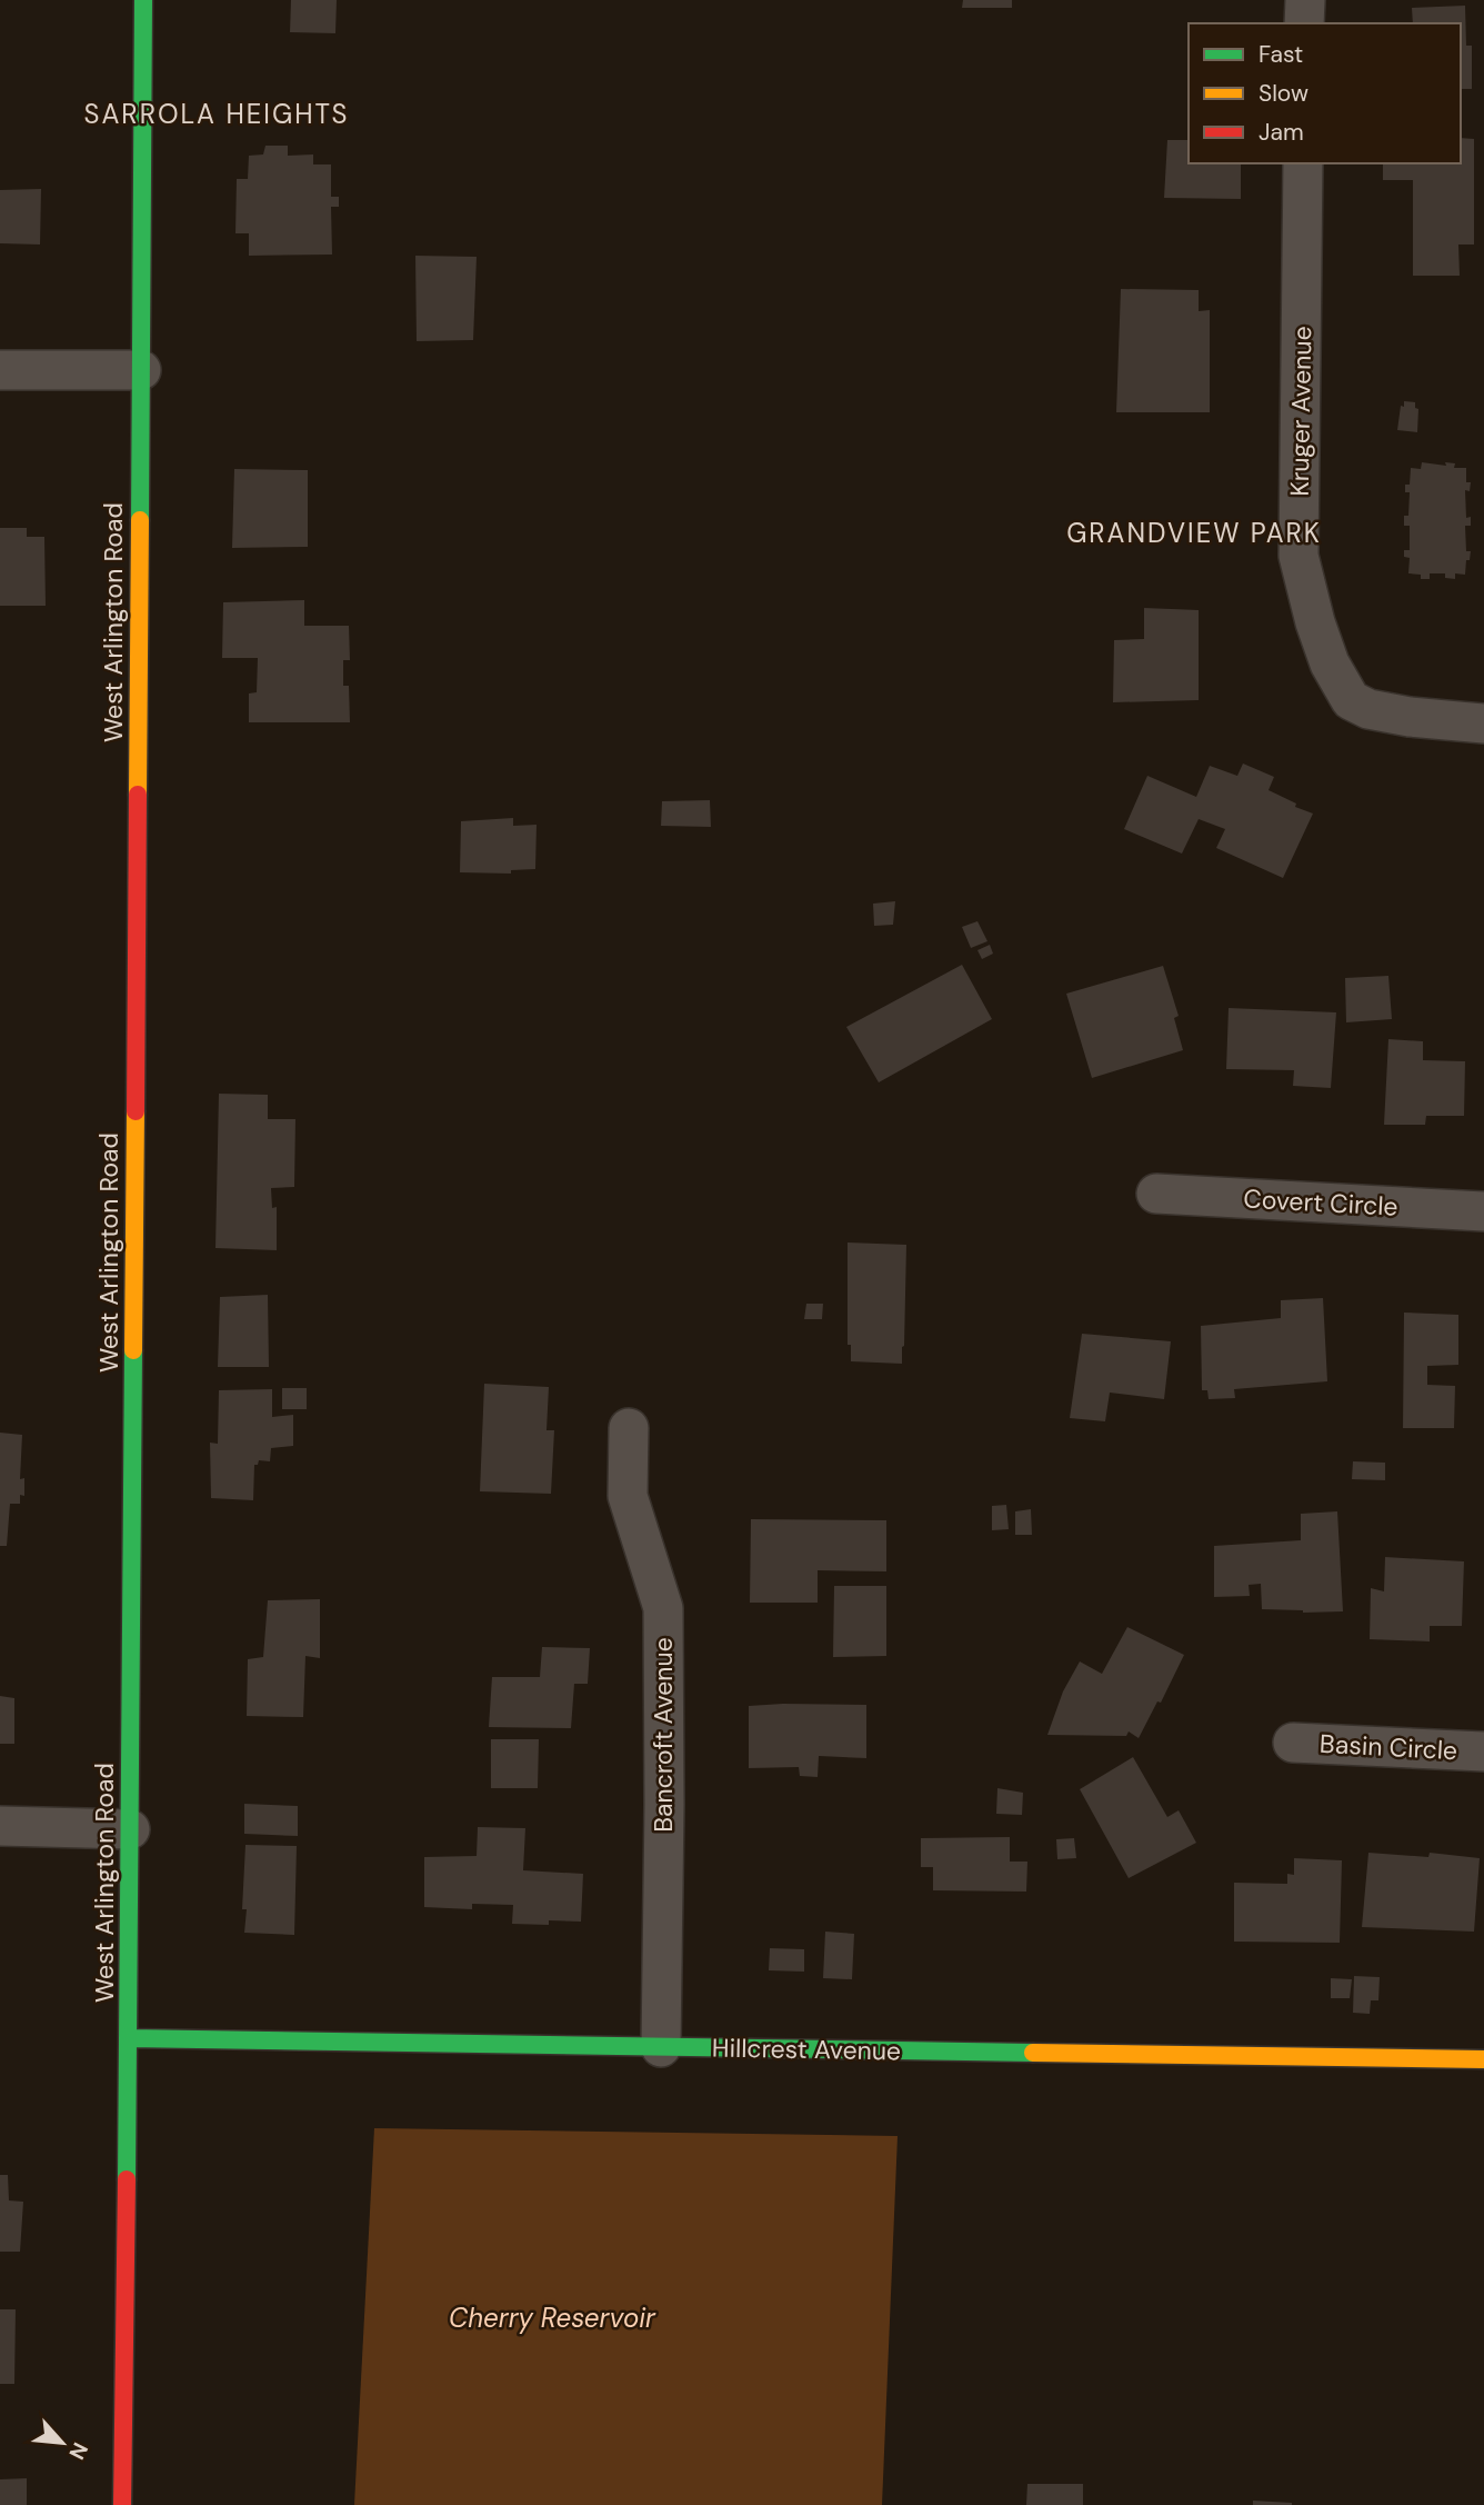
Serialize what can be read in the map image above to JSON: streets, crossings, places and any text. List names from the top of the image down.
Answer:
{
  "streets": {
    "street": [
      "Kruger Avenue",
      "West Arlington Road",
      "Covert Circle",
      "Bancroft Avenue",
      "Basin Circle",
      "Hillcrest Avenue"
    ]
  },
  "crossings": [
    ["West Arlington Road", "Hillcrest Avenue"],
    ["Bancroft Avenue", "Hillcrest Avenue"]
  ],
  "districts": ["SARROLA HEIGHTS", "GRANDVIEW PARK"],
  "water": ["Cherry Reservoir"],
  "legend": ["Fast", "Slow", "Jam"],
  "north": "bottom right"
}
